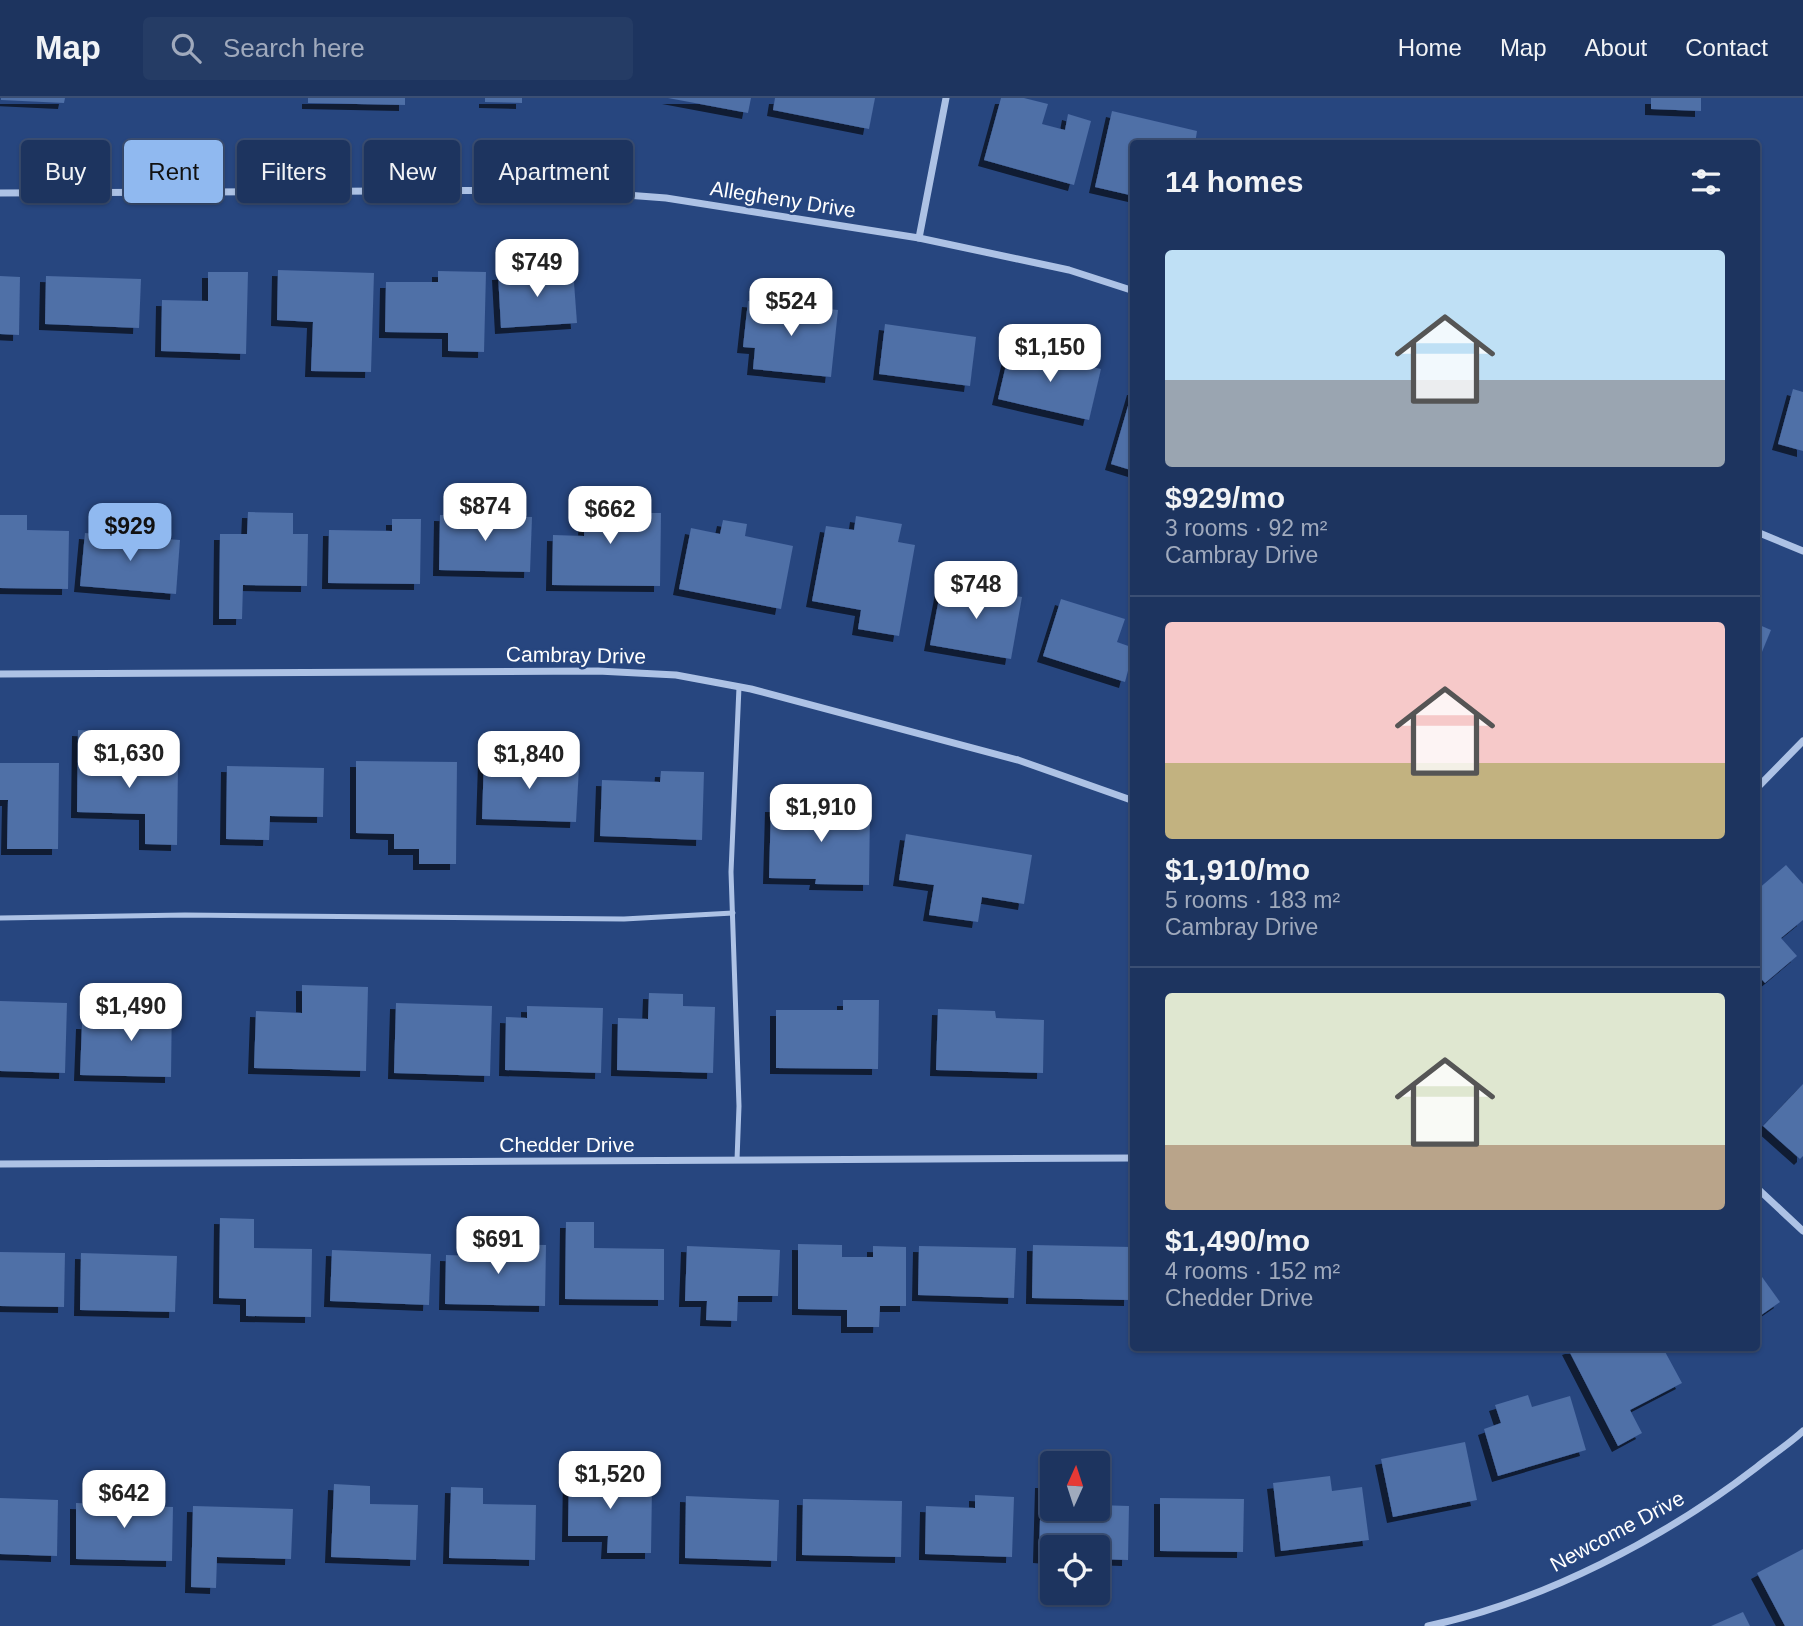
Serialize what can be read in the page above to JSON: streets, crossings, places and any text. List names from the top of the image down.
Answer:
{
  "streets": {
    "street": [
      "Allegheny Drive",
      "Cambray Drive",
      "Chedder Drive",
      "Newcome Drive"
    ]
  },
  "north": "top",
  "page": {
    "header": "Map",
    "search": "Search here",
    "nav": [
      "Home",
      "Map",
      "About",
      "Contact"
    ],
    "chip": [
      "Buy",
      "Rent",
      "Filters",
      "New",
      "Apartment"
    ],
    "heading": "14 homes",
    "list": [
      {
        "name": "$929/mo",
        "note": "3 rooms · 92 m² · Cambray Drive"
      },
      {
        "name": "$1,910/mo",
        "note": "5 rooms · 183 m² · Cambray Drive"
      },
      {
        "name": "$1,490/mo",
        "note": "4 rooms · 152 m² · Chedder Drive"
      }
    ],
    "price": [
      "$749",
      "$524",
      "$1,150",
      "$874",
      "$662",
      "$929",
      "$748",
      "$1,630",
      "$1,840",
      "$1,910",
      "$1,490",
      "$691",
      "$1,520",
      "$642"
    ]
  }
}
